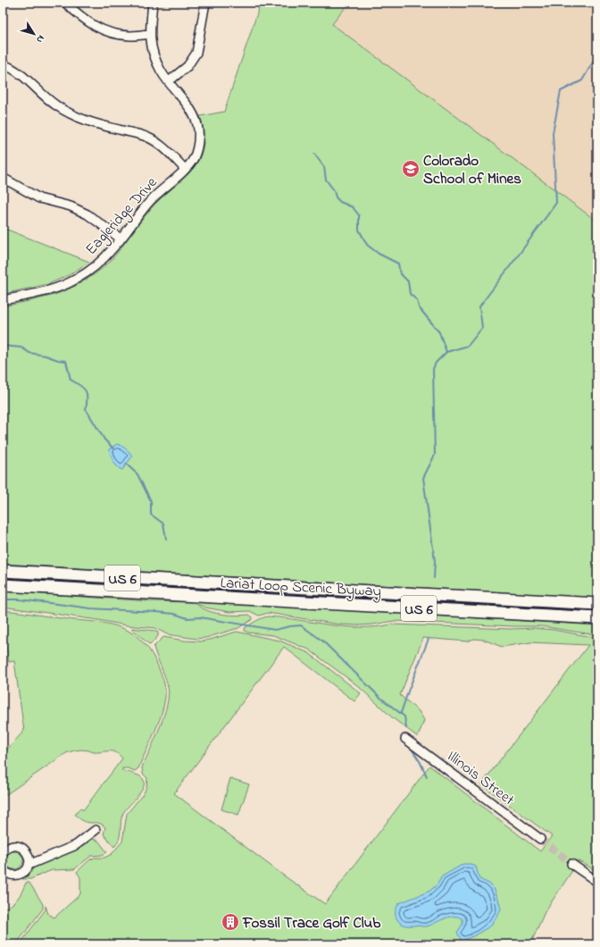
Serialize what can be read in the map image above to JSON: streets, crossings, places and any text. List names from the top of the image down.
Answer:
{
  "streets": {
    "highway": ["US 6", "Lariat Loop Scenic Byway"],
    "street": ["Eagleridge Drive", "Illinois Street"]
  },
  "places": {
    "school or university": ["Colorado School of Mines"],
    "building": ["Fossil Trace Golf Club"]
  },
  "north": "bottom right"
}
